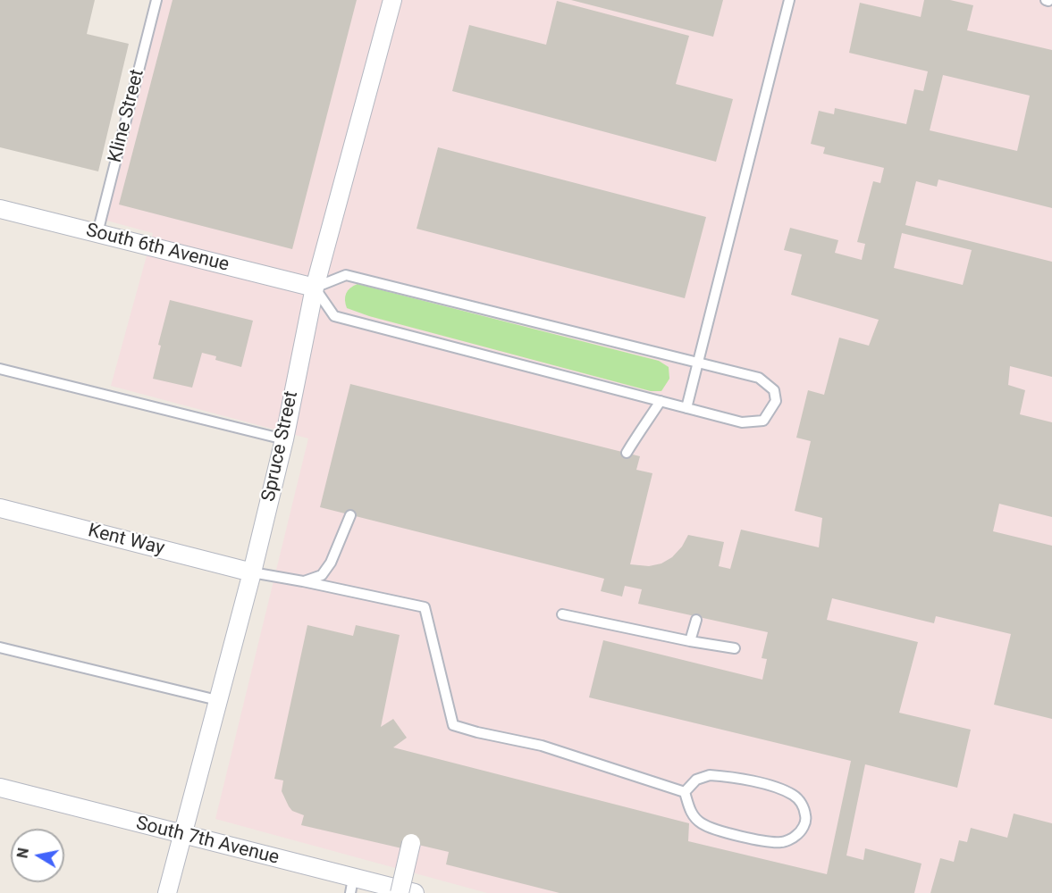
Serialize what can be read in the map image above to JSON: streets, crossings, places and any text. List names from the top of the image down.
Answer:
{
  "streets": {
    "street": [
      "South 6th Avenue",
      "Spruce Street",
      "Kent Way",
      "South 7th Avenue"
    ],
    "lane": ["Kline Street"]
  },
  "crossings": [
    ["Kline Street", "South 6th Avenue"],
    ["South 6th Avenue", "Spruce Street"],
    ["Spruce Street", "Kent Way"],
    ["Spruce Street", "South 7th Avenue"]
  ],
  "north": "left"
}
